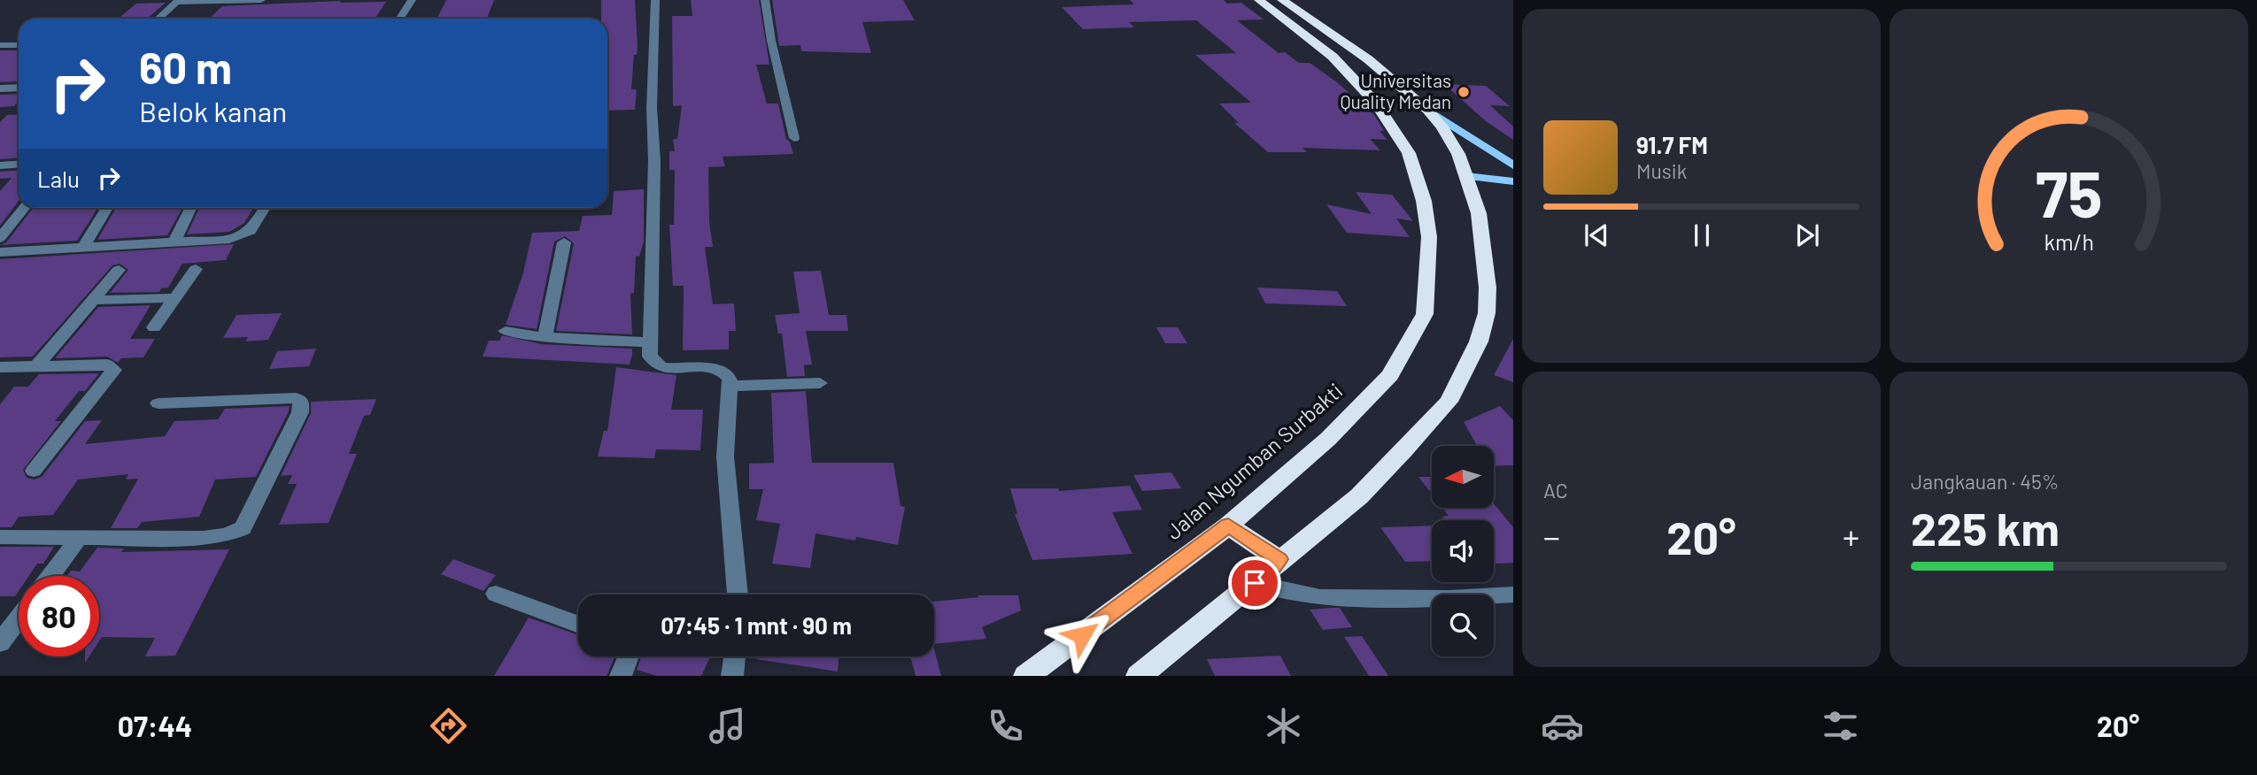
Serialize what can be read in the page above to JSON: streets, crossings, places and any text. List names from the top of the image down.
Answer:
{
  "streets": {
    "highway": ["Jalan Ngumban Surbakti"]
  },
  "places": ["Universitas Quality Medan"],
  "north": "left",
  "page": {
    "turn": ["60 m", "Belok kanan"],
    "song": ["91.7 FM", "Musik"],
    "then": "Lalu",
    "tile": [
      "AC",
      ["Jangkauan · 45%", "225 km"]
    ],
    "heat": ["−", "20°", "+"],
    "limit": "80",
    "trip": "07:45 · 1 mnt · 90 m",
    "tabs": ["07:44", "20°"],
    "gauge": ["75", "km/h"]
  }
}
